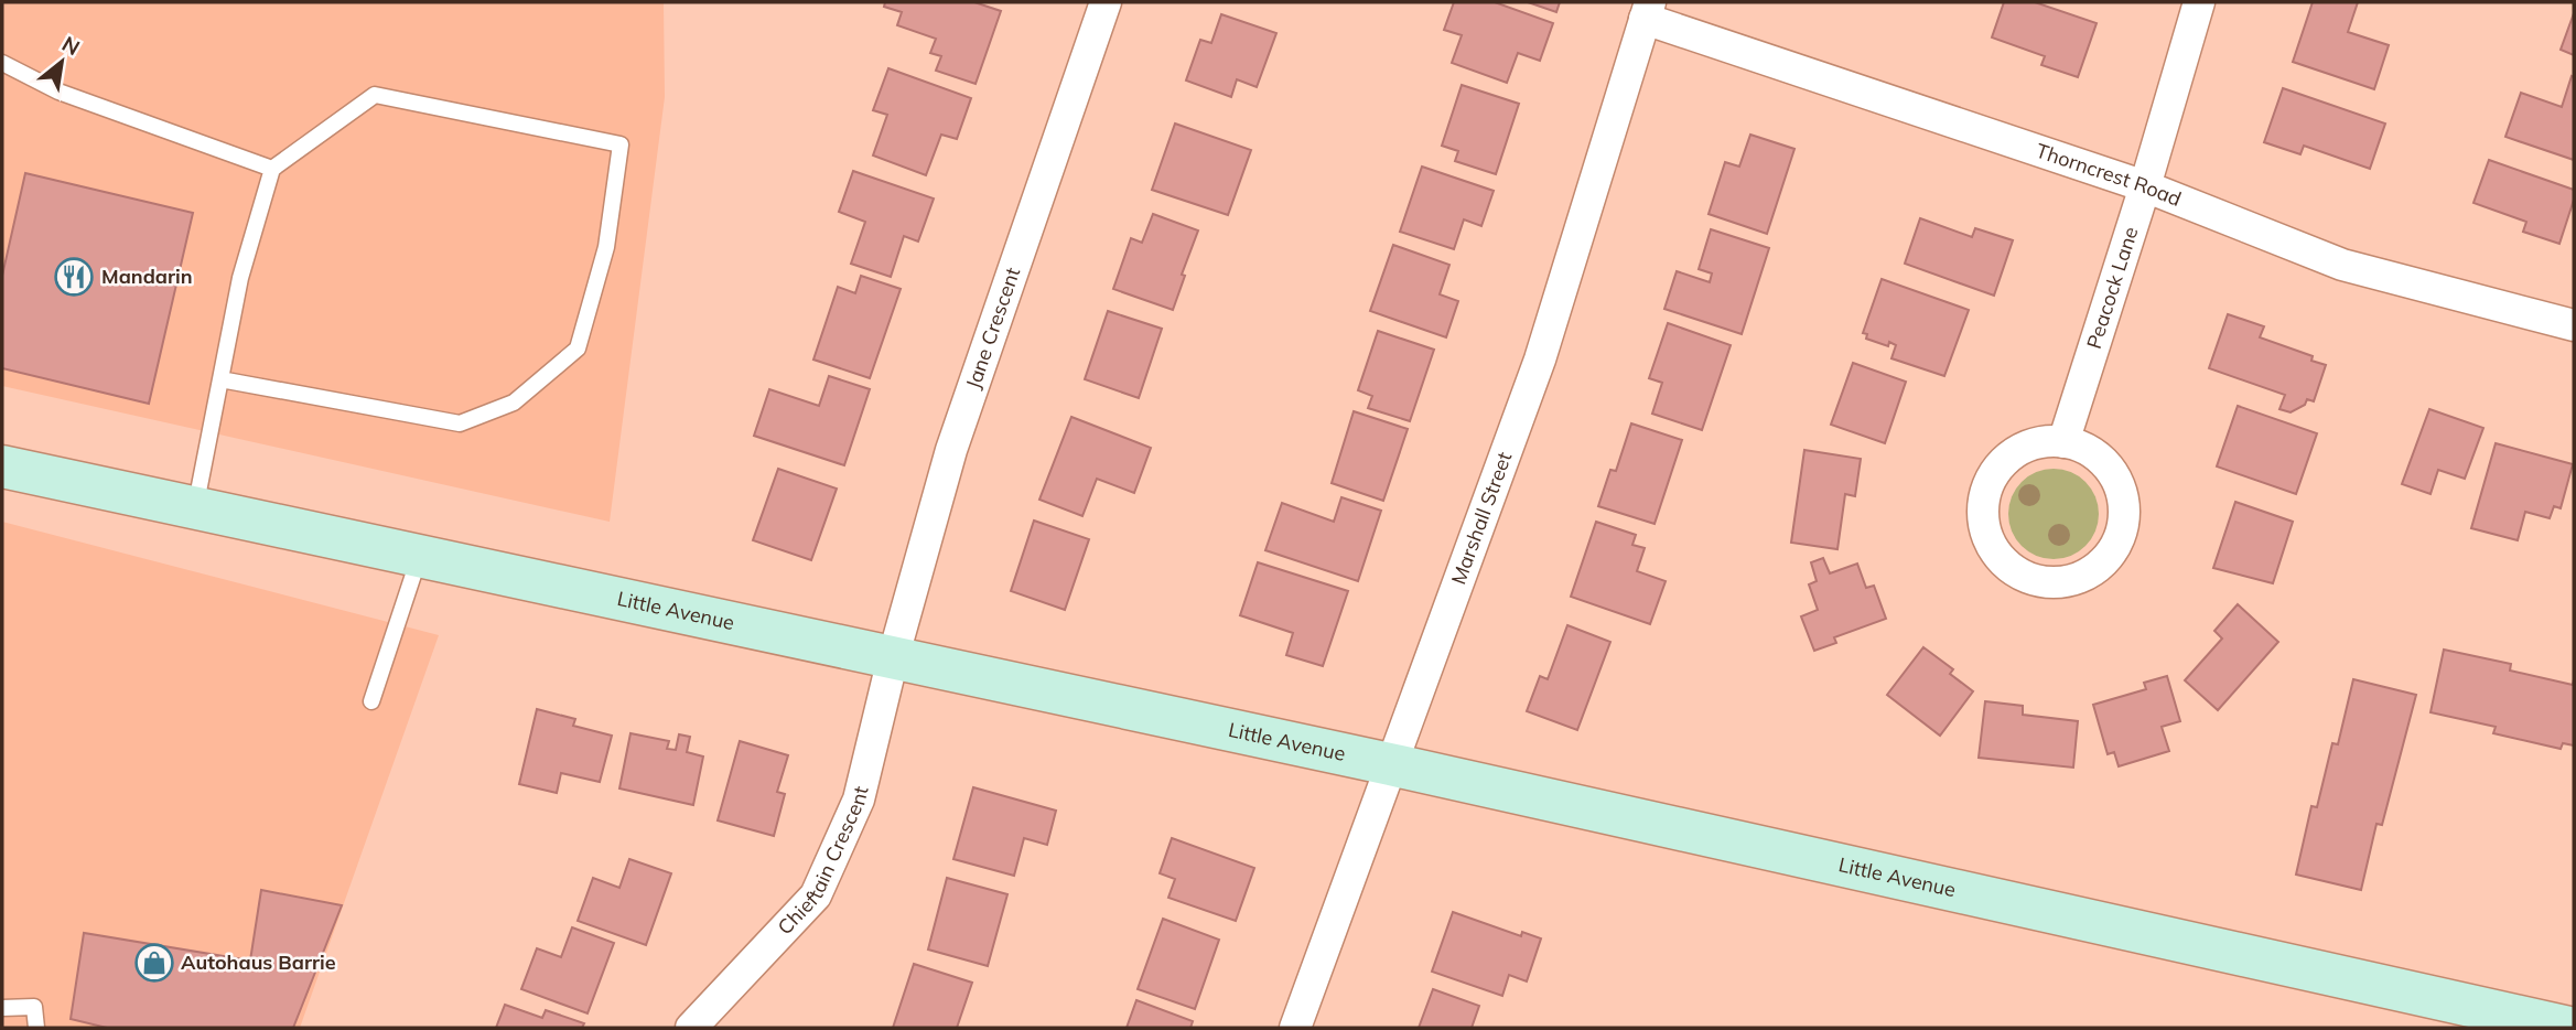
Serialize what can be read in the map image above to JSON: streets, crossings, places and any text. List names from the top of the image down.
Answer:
{
  "streets": {
    "street": [
      "Thorncrest Road",
      "Peacock Lane",
      "Jane Crescent",
      "Marshall Street",
      "Little Avenue",
      "Chieftain Crescent"
    ]
  },
  "crossings": [
    ["Thorncrest Road", "Peacock Lane"],
    ["Thorncrest Road", "Marshall Street"],
    ["Jane Crescent", "Little Avenue"],
    ["Jane Crescent", "Chieftain Crescent"],
    ["Marshall Street", "Little Avenue"],
    ["Little Avenue", "Chieftain Crescent"]
  ],
  "places": {
    "restaurant": ["Mandarin"],
    "shop": ["Autohaus Barrie"]
  },
  "north": "top right"
}
